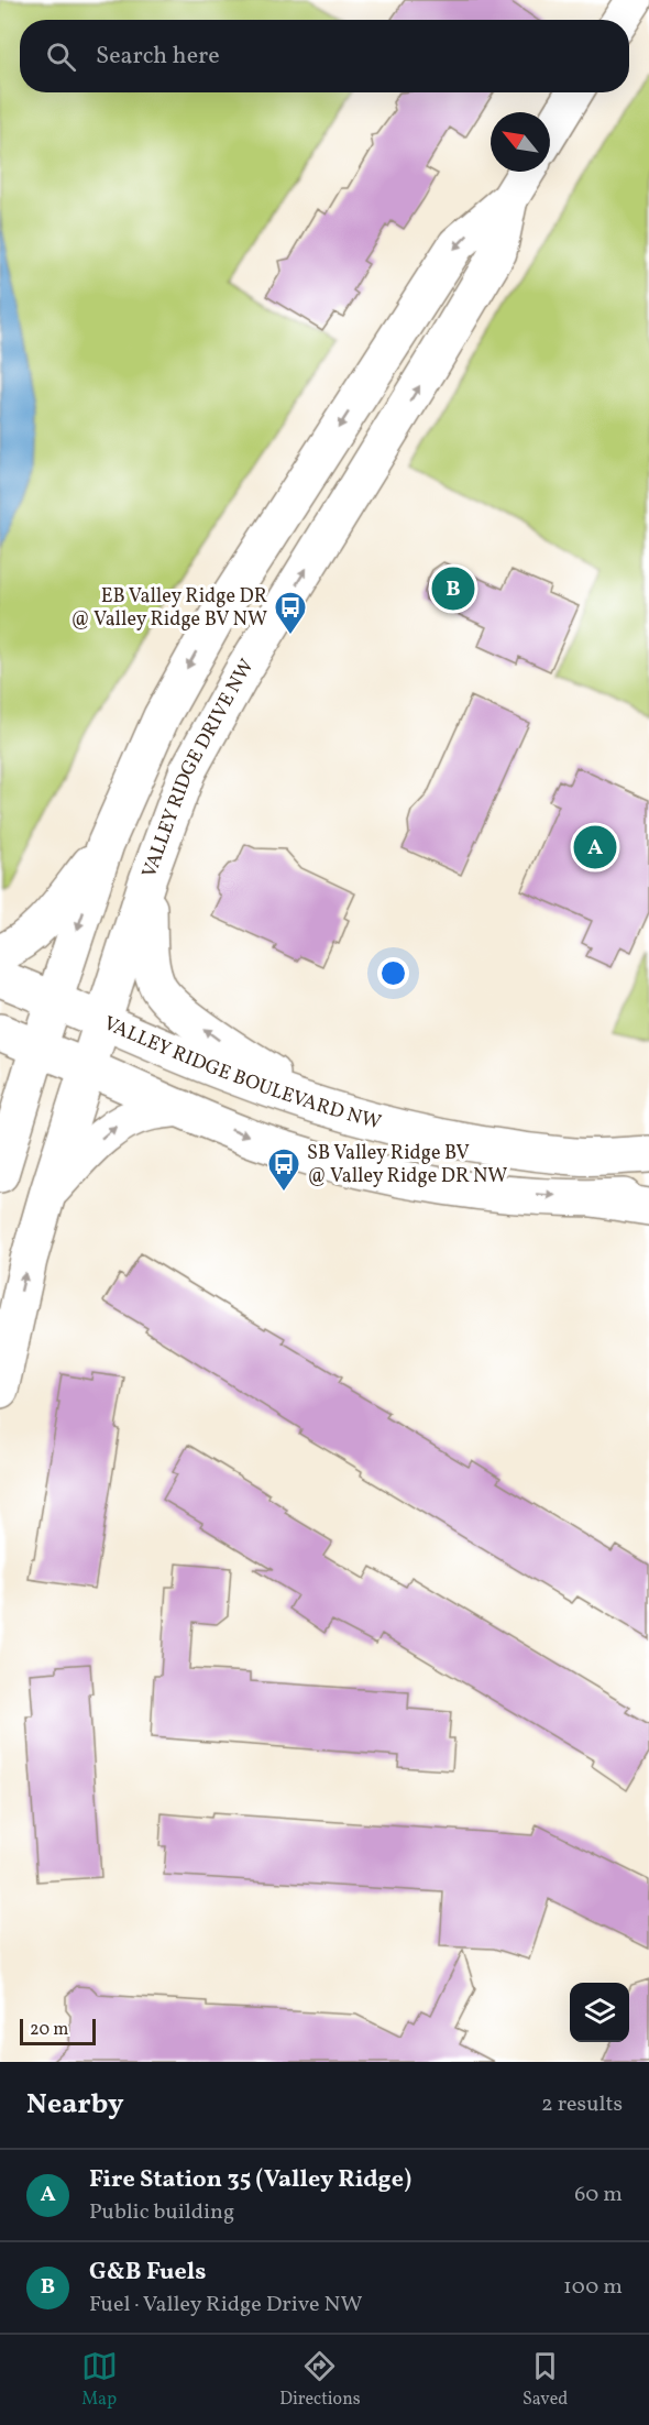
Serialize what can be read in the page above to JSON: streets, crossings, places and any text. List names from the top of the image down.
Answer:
{
  "streets": {
    "main road": ["VALLEY RIDGE DRIVE NW", "VALLEY RIDGE BOULEVARD NW"]
  },
  "crossings": [
    ["VALLEY RIDGE DRIVE NW", "VALLEY RIDGE BOULEVARD NW"]
  ],
  "places": {
    "bus stop": ["EB Valley Ridge DR @ Valley Ridge BV NW", "SB Valley Ridge BV @ Valley Ridge DR NW"]
  },
  "scale_bar": "20 m",
  "north": "top left",
  "page": {
    "search": "Search here",
    "pins": ["B", "A"],
    "scale": "20 m",
    "heading": ["Nearby", "2 results"],
    "list": [
      {
        "mark": "A",
        "name": "Fire Station 35 (Valley Ridge)",
        "note": "Public building",
        "value": "60 m"
      },
      {
        "mark": "B",
        "name": "G&B Fuels",
        "note": "Fuel · Valley Ridge Drive NW",
        "value": "100 m"
      }
    ],
    "nav": ["Map", "Directions", "Saved"]
  }
}
